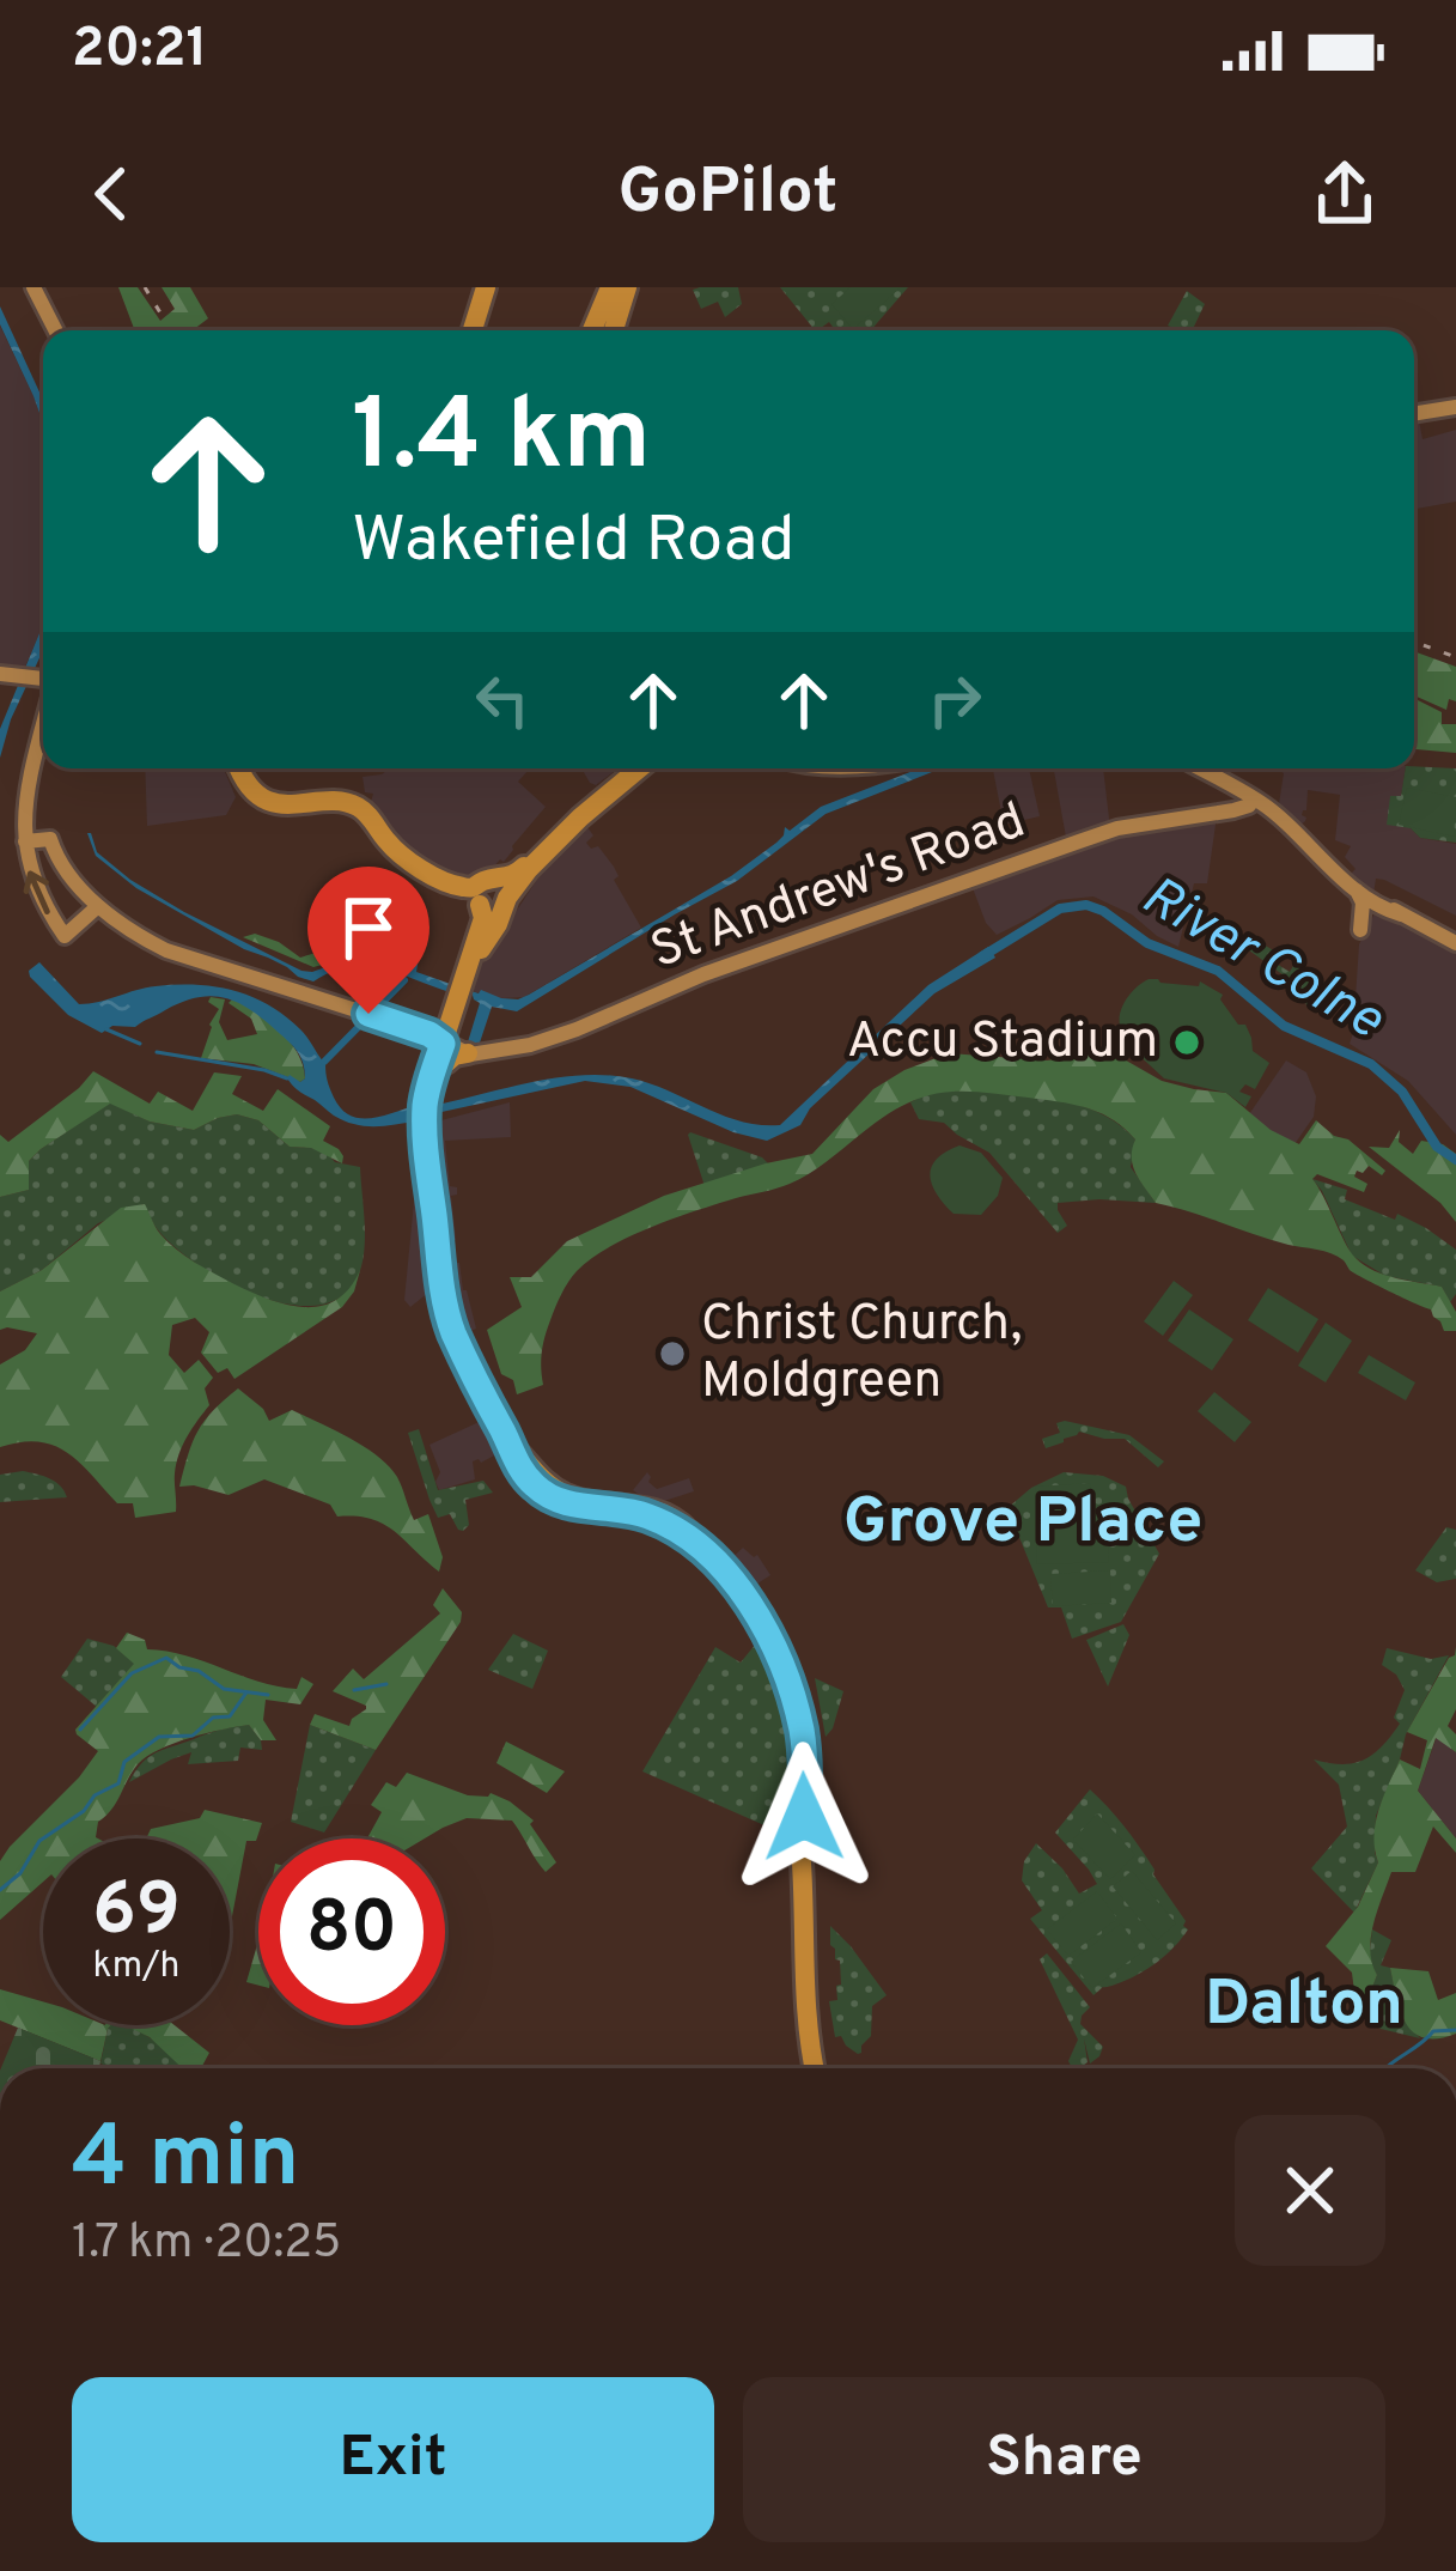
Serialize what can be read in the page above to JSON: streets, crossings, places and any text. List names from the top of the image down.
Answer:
{
  "streets": {
    "main road": ["St Andrew's Road"]
  },
  "districts": ["Grove Place", "Dalton"],
  "water": ["River Colne"],
  "places": ["Accu Stadium", "Christ Church, Moldgreen"],
  "page": {
    "status": "20:21",
    "header": "GoPilot",
    "turn": ["1.4 km", "Wakefield Road"],
    "speed": "69 km/h",
    "limit": "80",
    "heading": ["4 min", "1.7 km · 20:25"],
    "buttons": ["Exit", "Share"]
  }
}
